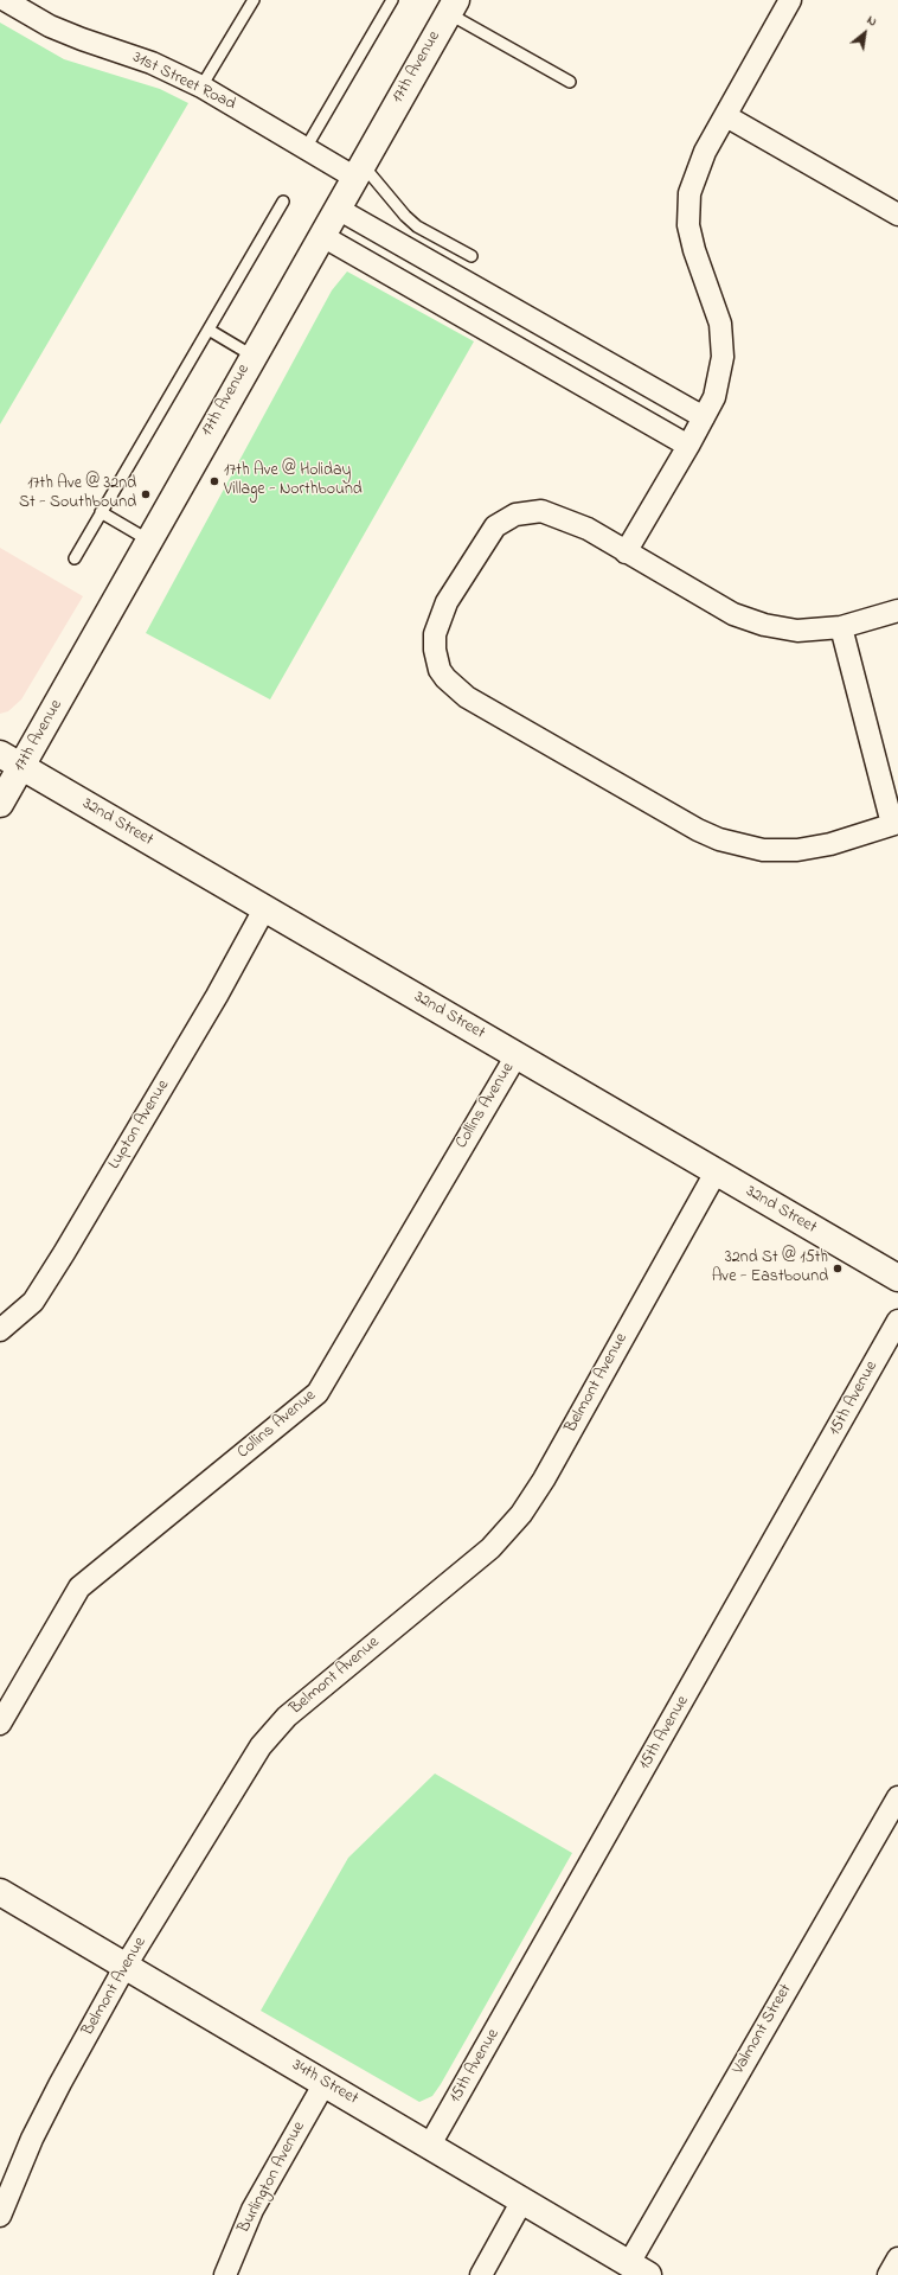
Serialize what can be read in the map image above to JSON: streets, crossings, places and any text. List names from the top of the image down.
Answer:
{
  "streets": {
    "street": [
      "17th Avenue",
      "31st Street Road",
      "32nd Street",
      "Collins Avenue",
      "Lupton Avenue",
      "Belmont Avenue",
      "15th Avenue",
      "Valmont Street",
      "34th Street",
      "Burlington Avenue"
    ]
  },
  "crossings": [
    ["17th Avenue", "31st Street Road"],
    ["17th Avenue", "32nd Street"],
    ["32nd Street", "Collins Avenue"],
    ["32nd Street", "Lupton Avenue"],
    ["32nd Street", "Belmont Avenue"],
    ["Belmont Avenue", "34th Street"],
    ["15th Avenue", "34th Street"],
    ["Valmont Street", "34th Street"],
    ["34th Street", "Burlington Avenue"]
  ],
  "places": ["17th Ave @ Holiday Village - Northbound", "17th Ave @ 32nd St - Southbound", "32nd St @ 15th Ave - Eastbound"],
  "north": "top right"
}
